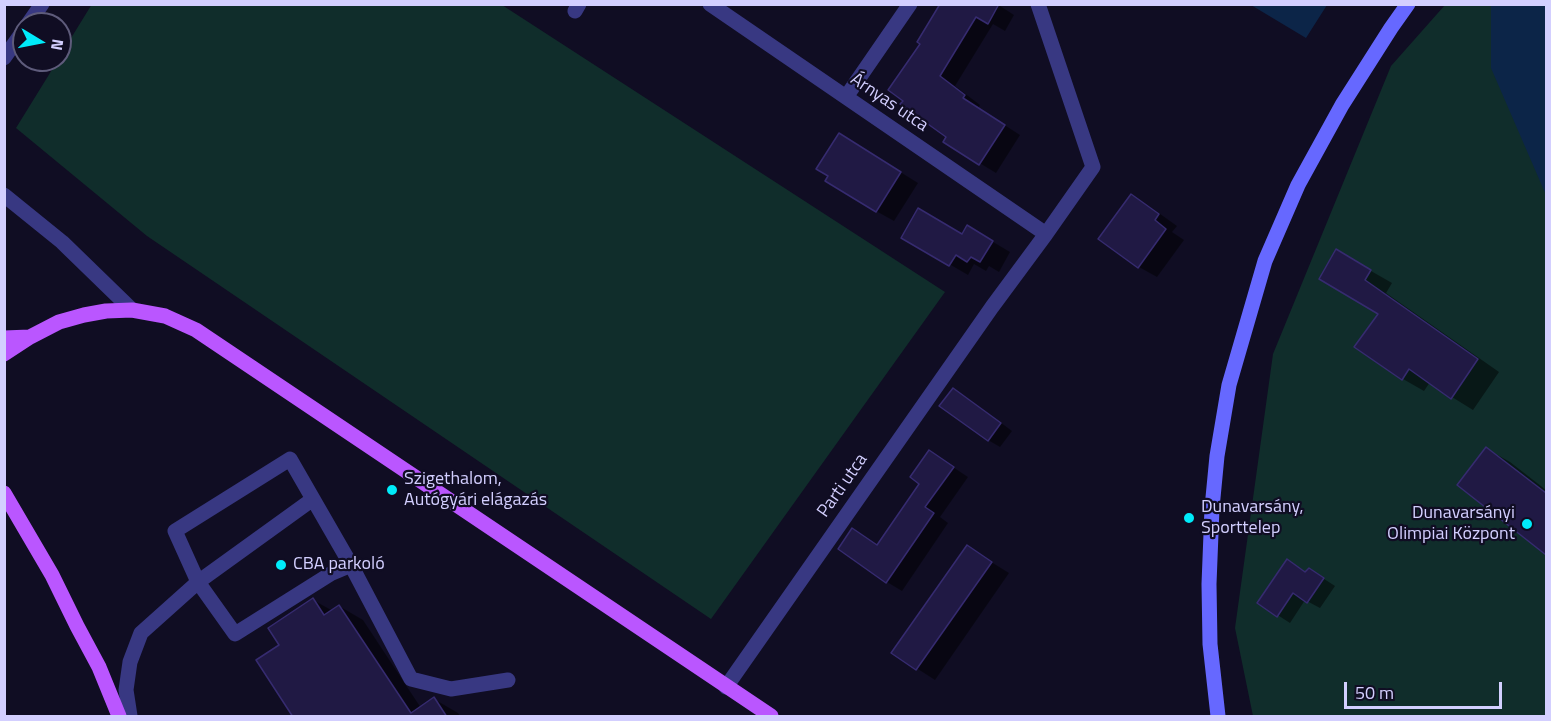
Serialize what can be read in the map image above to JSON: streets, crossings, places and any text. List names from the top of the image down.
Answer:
{
  "streets": {
    "street": ["Árnyas utca", "Parti utca"]
  },
  "crossings": [
    ["Árnyas utca", "Parti utca"]
  ],
  "places": [
    "Szigethalom, Autógyári elágazás",
    "Dunavarsány, Sporttelep",
    "Dunavarsányi Olimpiai Központ",
    "CBA parkoló"
  ],
  "scale_bar": "50 m",
  "north": "right"
}
